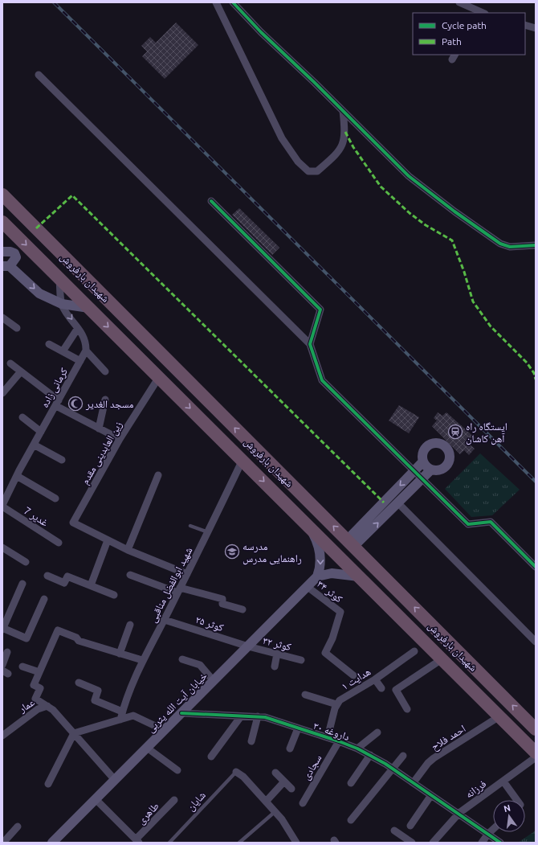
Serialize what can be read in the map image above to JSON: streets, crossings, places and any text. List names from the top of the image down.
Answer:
{
  "streets": {
    "highway": ["شهیدان بارفروش"],
    "main road": ["خیابان آیت الله یثربی"],
    "street": [
      "کرمانی زاده",
      "زین العابدینی مقدم",
      "غدیر 7",
      "شهید ابوالفضل مناقبی",
      "کوثر ۳۴",
      "کوثر ۲۵",
      "کوثر ۳۲",
      "هدایت ۱",
      "عمار",
      "داروغه ۳۰",
      "احمد فلاح",
      "سجادی",
      "فرزانه",
      "طاهری"
    ],
    "lane": ["شایان"]
  },
  "crossings": [
    ["شهیدان بارفروش", "زین العابدینی مقدم"],
    ["شهیدان بارفروش", "شهید ابوالفضل مناقبی"],
    ["شهیدان بارفروش", "احمد فلاح"],
    ["کرمانی زاده", "غدیر 7"],
    ["شهید ابوالفضل مناقبی", "کوثر ۲۵"],
    ["کوثر ۳۴", "خیابان آیت الله یثربی"],
    ["کوثر ۲۵", "کوثر ۳۲"],
    ["کوثر ۲۵", "خیابان آیت الله یثربی"],
    ["کوثر ۳۲", "خیابان آیت الله یثربی"],
    ["هدایت ۱", "داروغه ۳۰"],
    ["خیابان آیت الله یثربی", "داروغه ۳۰"],
    ["داروغه ۳۰", "احمد فلاح"],
    ["داروغه ۳۰", "سجادی"],
    ["داروغه ۳۰", "فرزانه"]
  ],
  "places": {
    "mosque": ["مسجد الغدیر"],
    "station": ["ایستگاه راه آهن کاشان"],
    "school or university": ["مدرسه راهنمایی مدرس"]
  },
  "legend": ["Cycle path", "Path"],
  "north": "top"
}
